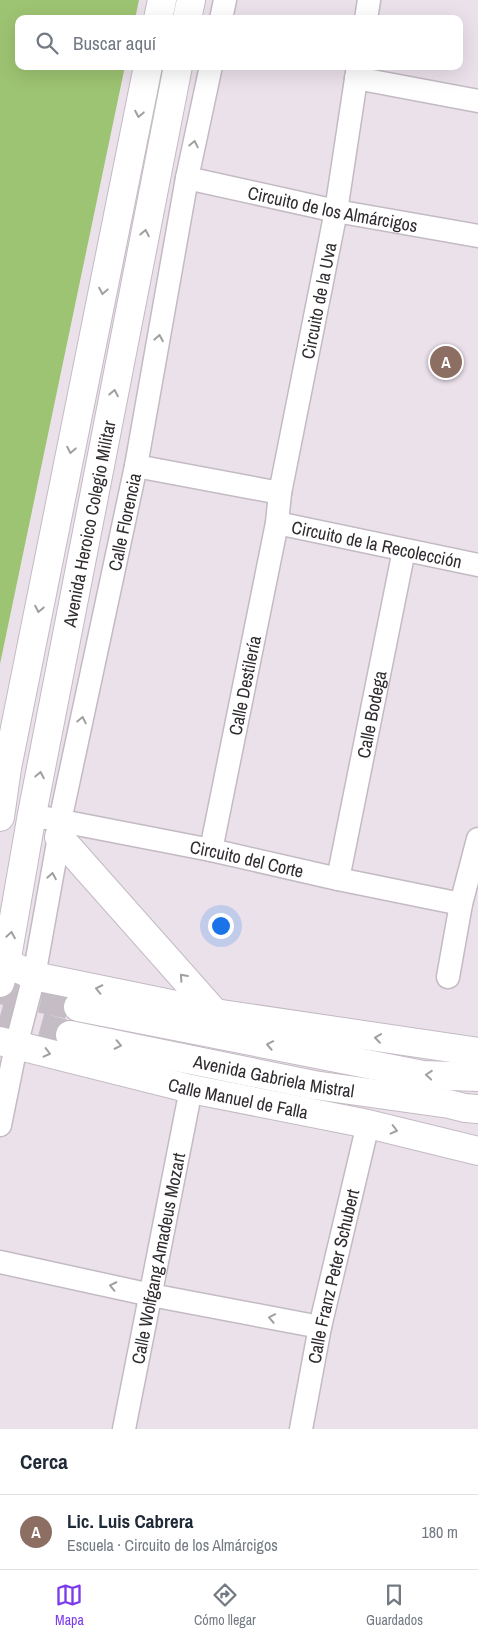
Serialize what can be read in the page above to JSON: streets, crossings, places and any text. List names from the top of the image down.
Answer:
{
  "streets": {
    "street": [
      "Circuito de los Almárcigos",
      "Circuito de la Uva",
      "Calle Florencia",
      "Avenida Heroico Colegio Militar",
      "Circuito de la Recolección",
      "Calle Destilería",
      "Calle Bodega",
      "Circuito del Corte",
      "Avenida Gabriela Mistral",
      "Calle Manuel de Falla",
      "Calle Wolfgang Amadeus Mozart",
      "Calle Franz Peter Schubert"
    ]
  },
  "crossings": [
    ["Circuito de los Almárcigos", "Circuito de la Uva"],
    ["Circuito de los Almárcigos", "Calle Florencia"],
    ["Circuito de la Uva", "Circuito de la Recolección"],
    ["Circuito de la Uva", "Calle Destilería"],
    ["Calle Florencia", "Circuito del Corte"],
    ["Calle Florencia", "Calle Manuel de Falla"],
    ["Avenida Heroico Colegio Militar", "Circuito del Corte"],
    ["Circuito de la Recolección", "Calle Destilería"],
    ["Circuito de la Recolección", "Calle Bodega"],
    ["Calle Destilería", "Circuito del Corte"],
    ["Calle Bodega", "Circuito del Corte"],
    ["Calle Manuel de Falla", "Calle Wolfgang Amadeus Mozart"],
    ["Calle Manuel de Falla", "Calle Franz Peter Schubert"]
  ],
  "one_way": ["Calle Florencia"],
  "page": {
    "search": "Buscar aquí",
    "pins": "A",
    "heading": "Cerca",
    "list": [
      {
        "mark": "A",
        "name": "Lic. Luis Cabrera",
        "note": "Escuela · Circuito de los Almárcigos",
        "value": "180 m"
      }
    ],
    "nav": ["Mapa", "Cómo llegar", "Guardados"]
  }
}
